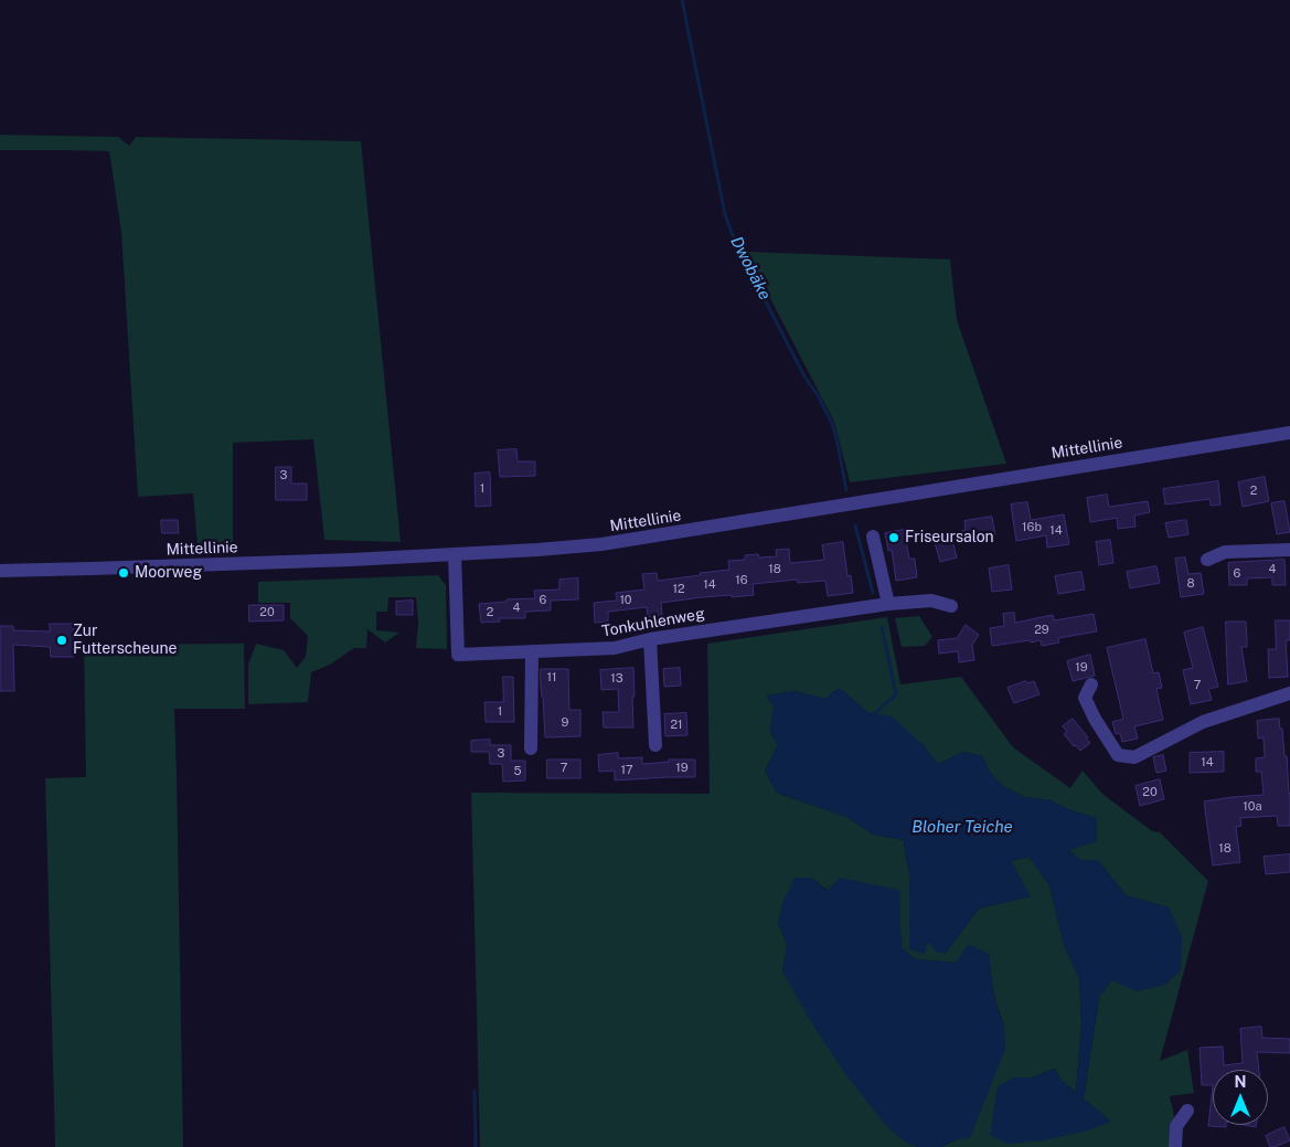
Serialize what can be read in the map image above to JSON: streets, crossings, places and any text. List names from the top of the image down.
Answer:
{
  "streets": {
    "street": ["Mittellinie", "Tonkuhlenweg"]
  },
  "crossings": [
    ["Mittellinie", "Tonkuhlenweg"]
  ],
  "water": ["Dwobäke", "Bloher Teiche"],
  "places": ["Friseursalon", "Moorweg", "Zur Futterscheune"],
  "house_numbers": [
    "3",
    "1",
    "2",
    "16b",
    "14",
    "18",
    "4",
    "6",
    "16",
    "8",
    "14",
    "12",
    "6",
    "10",
    "4",
    "20",
    "2",
    "29",
    "19",
    "11",
    "13",
    "7",
    "1",
    "9",
    "21",
    "3",
    "14",
    "7",
    "19",
    "17",
    "5",
    "20",
    "10a",
    "18"
  ],
  "north": "top"
}
